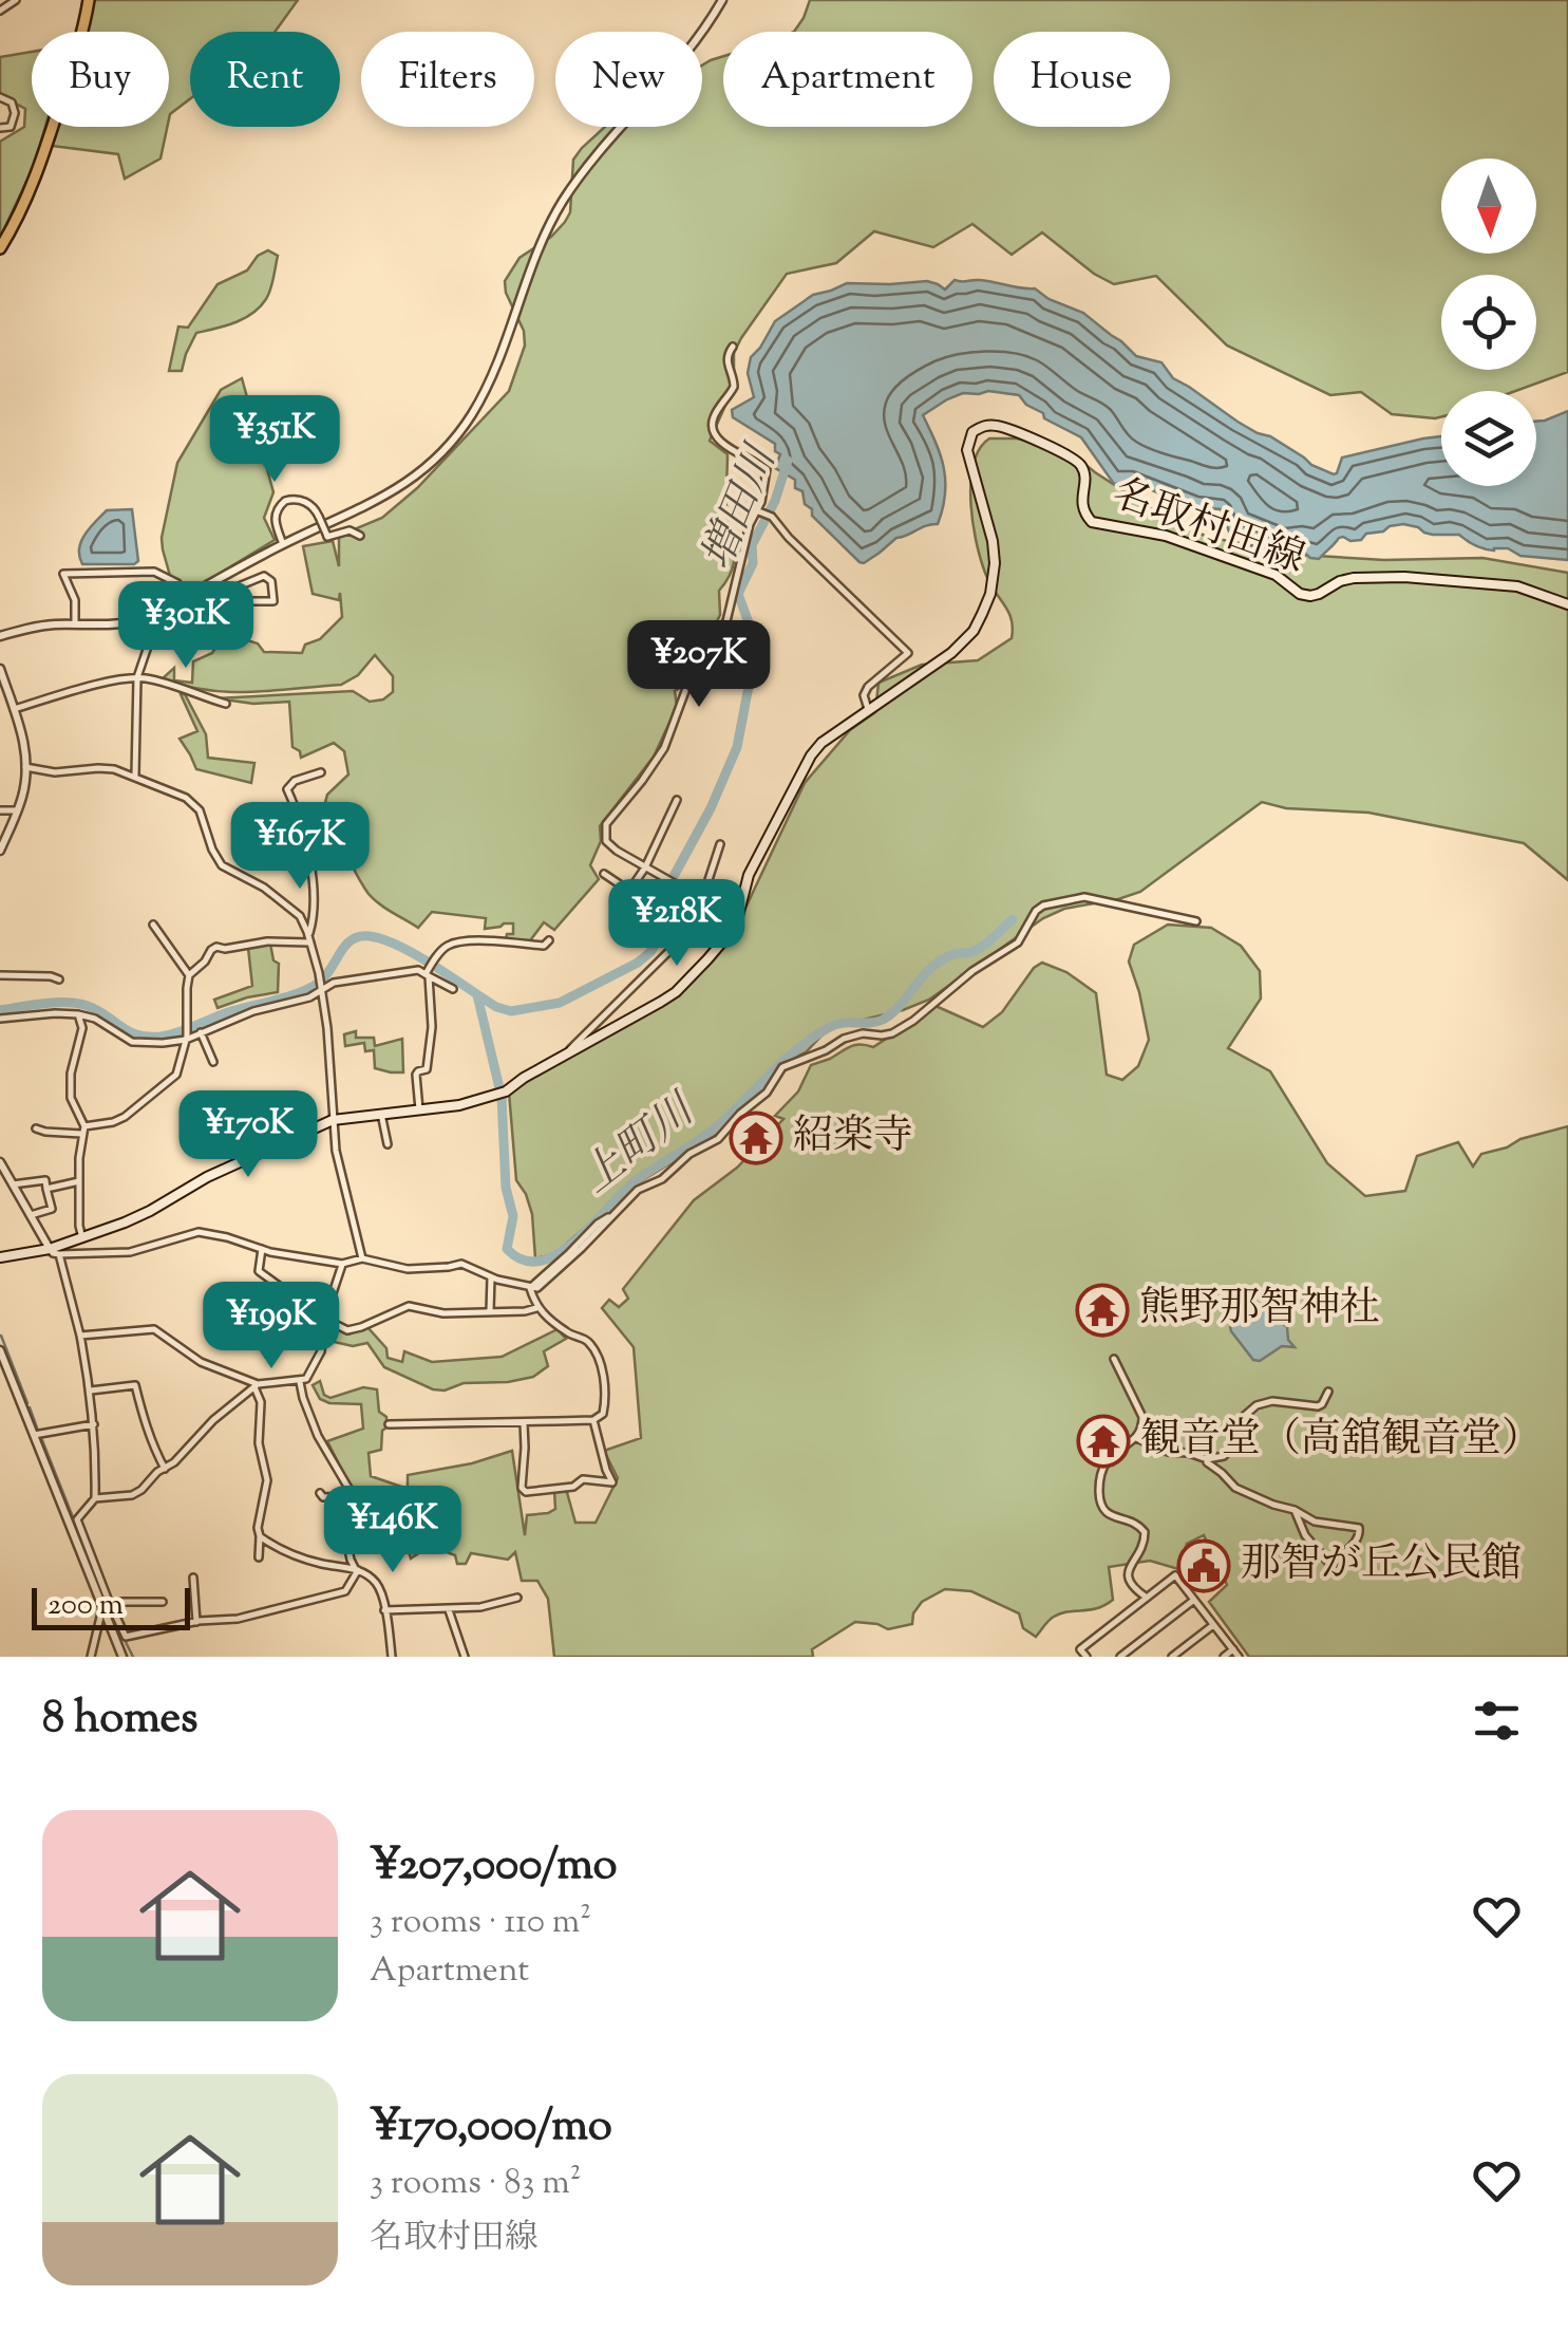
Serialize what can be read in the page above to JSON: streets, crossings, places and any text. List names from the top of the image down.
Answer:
{
  "streets": {
    "main road": ["名取村田線"]
  },
  "water": ["増田川", "上町川"],
  "places": {
    "temple": ["紹楽寺", "熊野那智神社", "観音堂（高舘観音堂）"],
    "public building": ["那智が丘公民館"]
  },
  "scale_bar": "200 m",
  "north": "bottom",
  "page": {
    "chip": [
      "Buy",
      "Rent",
      "Filters",
      "New",
      "Apartment",
      "House"
    ],
    "price": [
      "¥351K",
      "¥301K",
      "¥207K",
      "¥167K",
      "¥218K",
      "¥170K",
      "¥199K",
      "¥146K"
    ],
    "scale": "200 m",
    "heading": "8 homes",
    "list": [
      {
        "name": "¥207,000/mo",
        "note": "3 rooms · 110 m² · Apartment"
      },
      {
        "name": "¥170,000/mo",
        "note": "3 rooms · 83 m² · 名取村田線"
      }
    ]
  }
}
